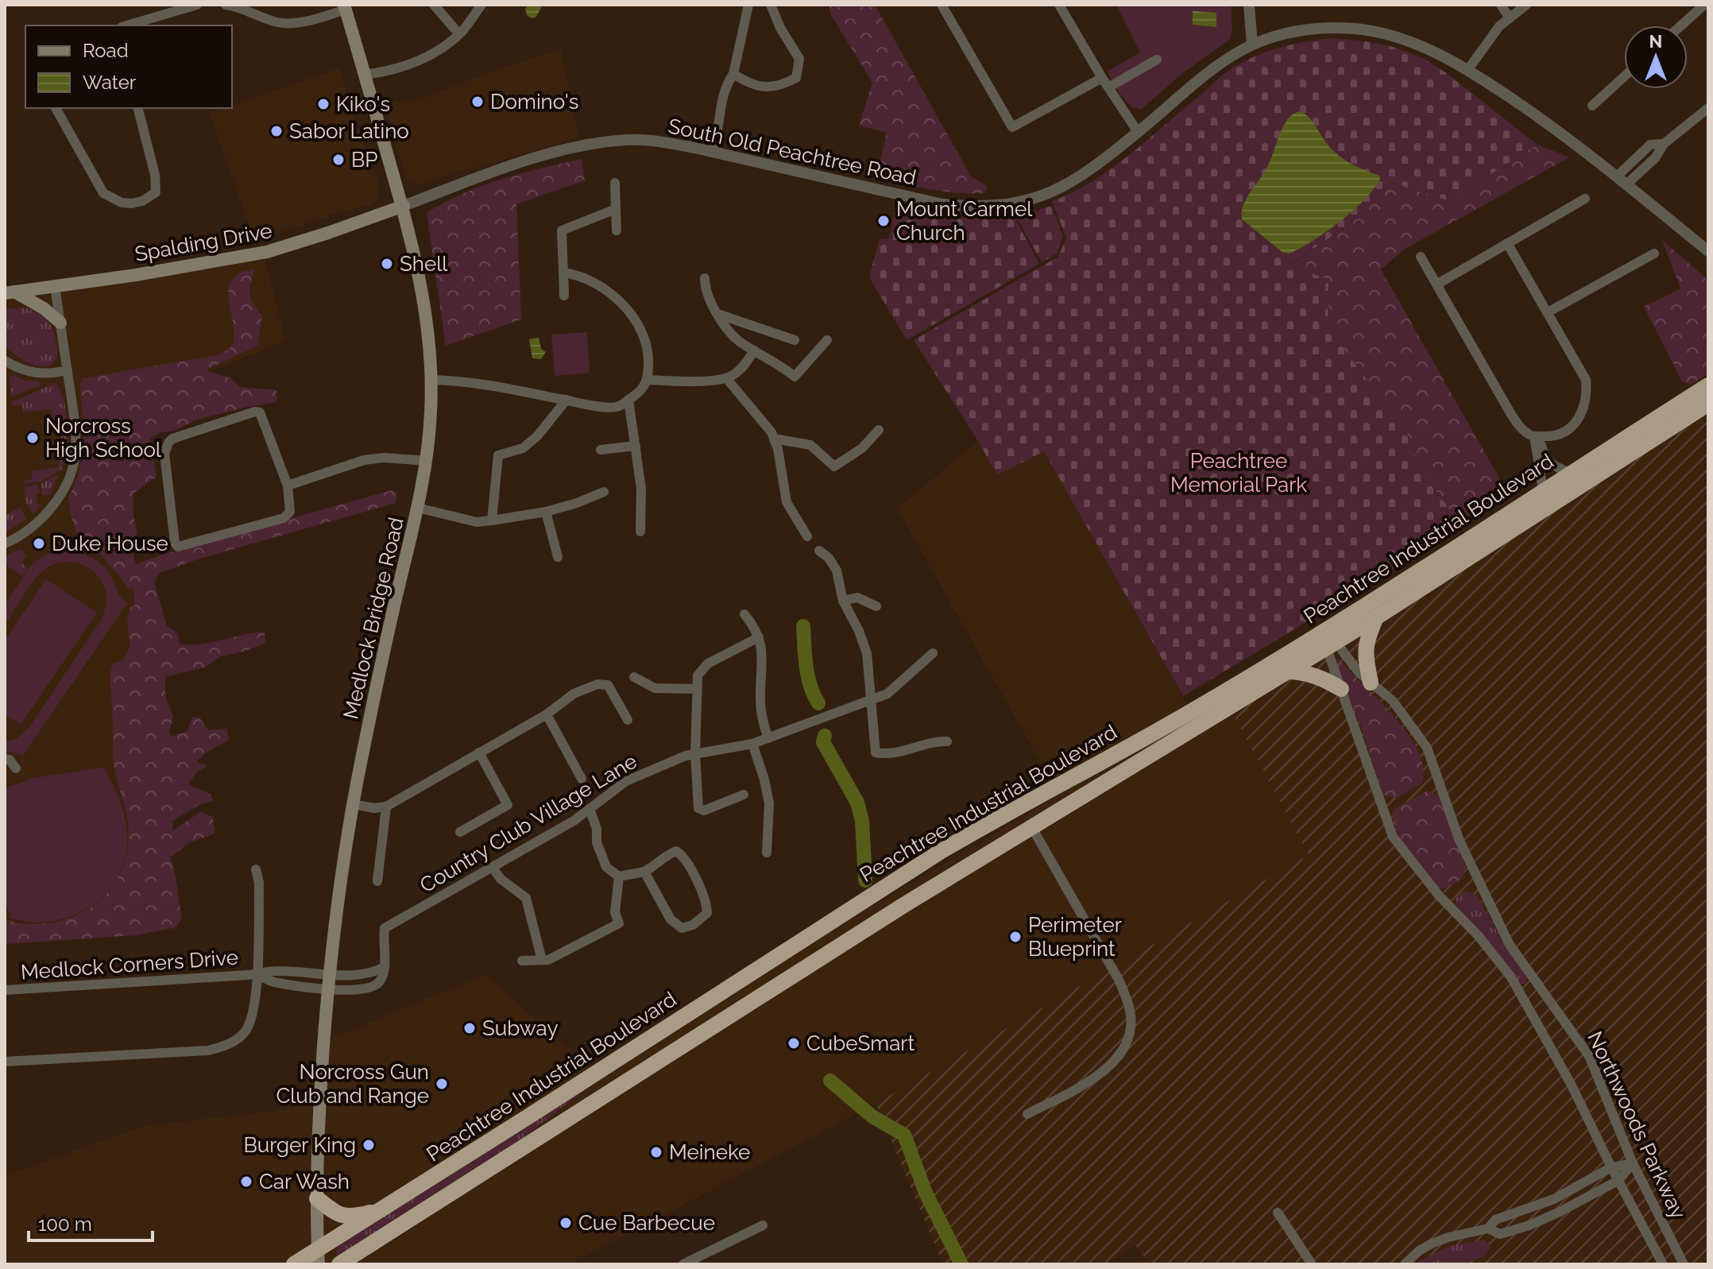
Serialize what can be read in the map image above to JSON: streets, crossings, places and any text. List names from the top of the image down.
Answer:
{
  "streets": {
    "highway": ["Peachtree Industrial Boulevard"],
    "main road": ["Spalding Drive", "Medlock Bridge Road"],
    "street": [
      "South Old Peachtree Road",
      "Country Club Village Lane",
      "Medlock Corners Drive",
      "Northwoods Parkway"
    ]
  },
  "crossings": [
    ["South Old Peachtree Road", "Spalding Drive"],
    ["South Old Peachtree Road", "Medlock Bridge Road"],
    ["Spalding Drive", "Medlock Bridge Road"],
    ["Peachtree Industrial Boulevard", "Medlock Bridge Road"],
    ["Medlock Bridge Road", "Medlock Corners Drive"]
  ],
  "parks": ["Peachtree Memorial Park"],
  "places": [
    "Domino's",
    "Kiko's",
    "Sabor Latino",
    "BP",
    "Mount Carmel Church",
    "Shell",
    "Norcross High School",
    "Duke House",
    "Perimeter Blueprint",
    "Subway",
    "CubeSmart",
    "Norcross Gun Club and Range",
    "Burger King",
    "Meineke",
    "Car Wash",
    "Cue Barbecue"
  ],
  "legend": ["Road", "Water"],
  "scale_bar": "100 m",
  "north": "top"
}
